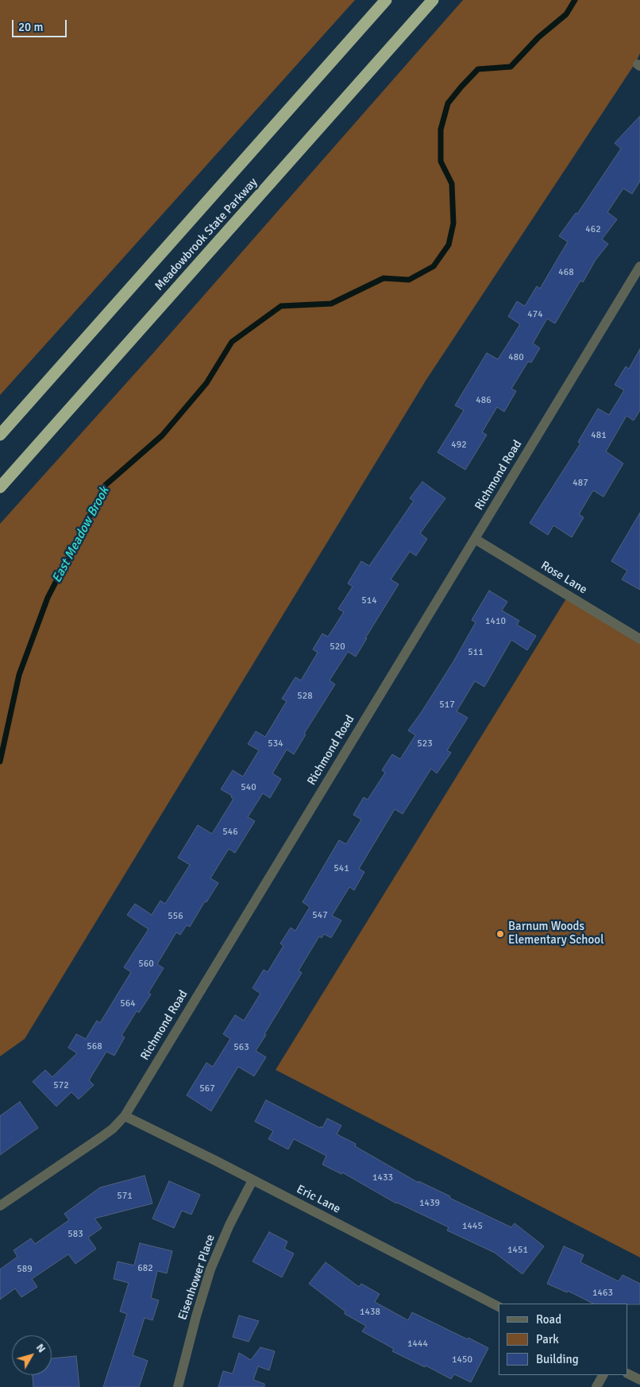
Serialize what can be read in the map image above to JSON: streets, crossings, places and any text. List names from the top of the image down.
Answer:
{
  "streets": {
    "highway": ["Meadowbrook State Parkway"],
    "street": [
      "Richmond Road",
      "Rose Lane",
      "Eric Lane",
      "Eisenhower Place"
    ]
  },
  "crossings": [
    ["Richmond Road", "Rose Lane"],
    ["Richmond Road", "Eric Lane"],
    ["Eric Lane", "Eisenhower Place"]
  ],
  "water": ["East Meadow Brook"],
  "places": ["Barnum Woods Elementary School"],
  "house_numbers": [
    "462",
    "468",
    "474",
    "480",
    "486",
    "481",
    "492",
    "487",
    "514",
    "1410",
    "520",
    "511",
    "528",
    "517",
    "534",
    "523",
    "540",
    "546",
    "541",
    "547",
    "556",
    "560",
    "564",
    "568",
    "563",
    "572",
    "567",
    "1433",
    "571",
    "1439",
    "1445",
    "583",
    "1451",
    "682",
    "589",
    "1463",
    "1438",
    "1444",
    "1450"
  ],
  "legend": ["Road", "Park", "Building"],
  "scale_bar": "20 m",
  "north": "top right"
}
